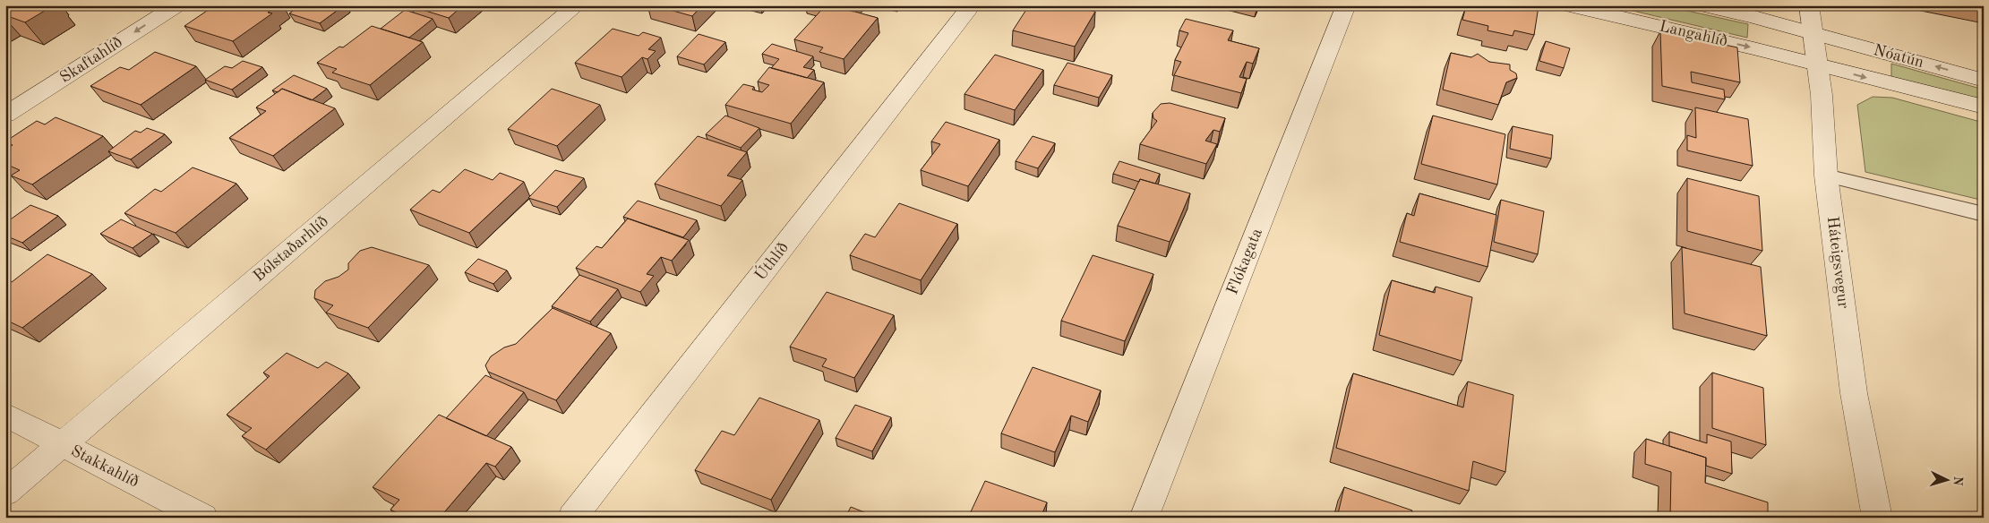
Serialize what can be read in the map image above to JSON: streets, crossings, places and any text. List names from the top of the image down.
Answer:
{
  "streets": {
    "street": [
      "Langahlíð",
      "Nóatún",
      "Skaftahlíð",
      "Bólstaðarhlíð",
      "Úthlíð",
      "Flókagata",
      "Háteigsvegur",
      "Stakkahlíð"
    ]
  },
  "crossings": [
    ["Langahlíð", "Nóatún"],
    ["Langahlíð", "Háteigsvegur"],
    ["Nóatún", "Háteigsvegur"],
    ["Bólstaðarhlíð", "Stakkahlíð"]
  ],
  "one_way": ["Skaftahlíð"],
  "north": "right"
}
